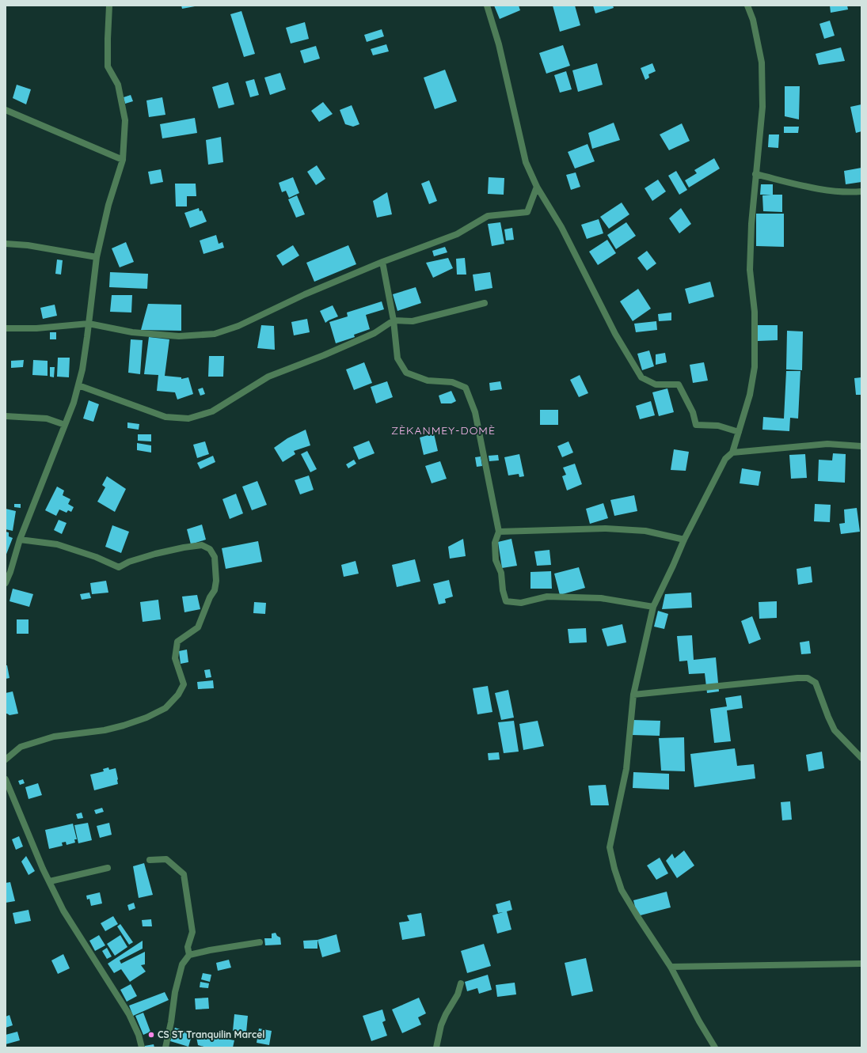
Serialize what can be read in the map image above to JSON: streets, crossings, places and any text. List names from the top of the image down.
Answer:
{
  "districts": ["ZÈKANMEY-DOMÈ"],
  "places": ["CS ST Tranquilin Marcel"]
}
